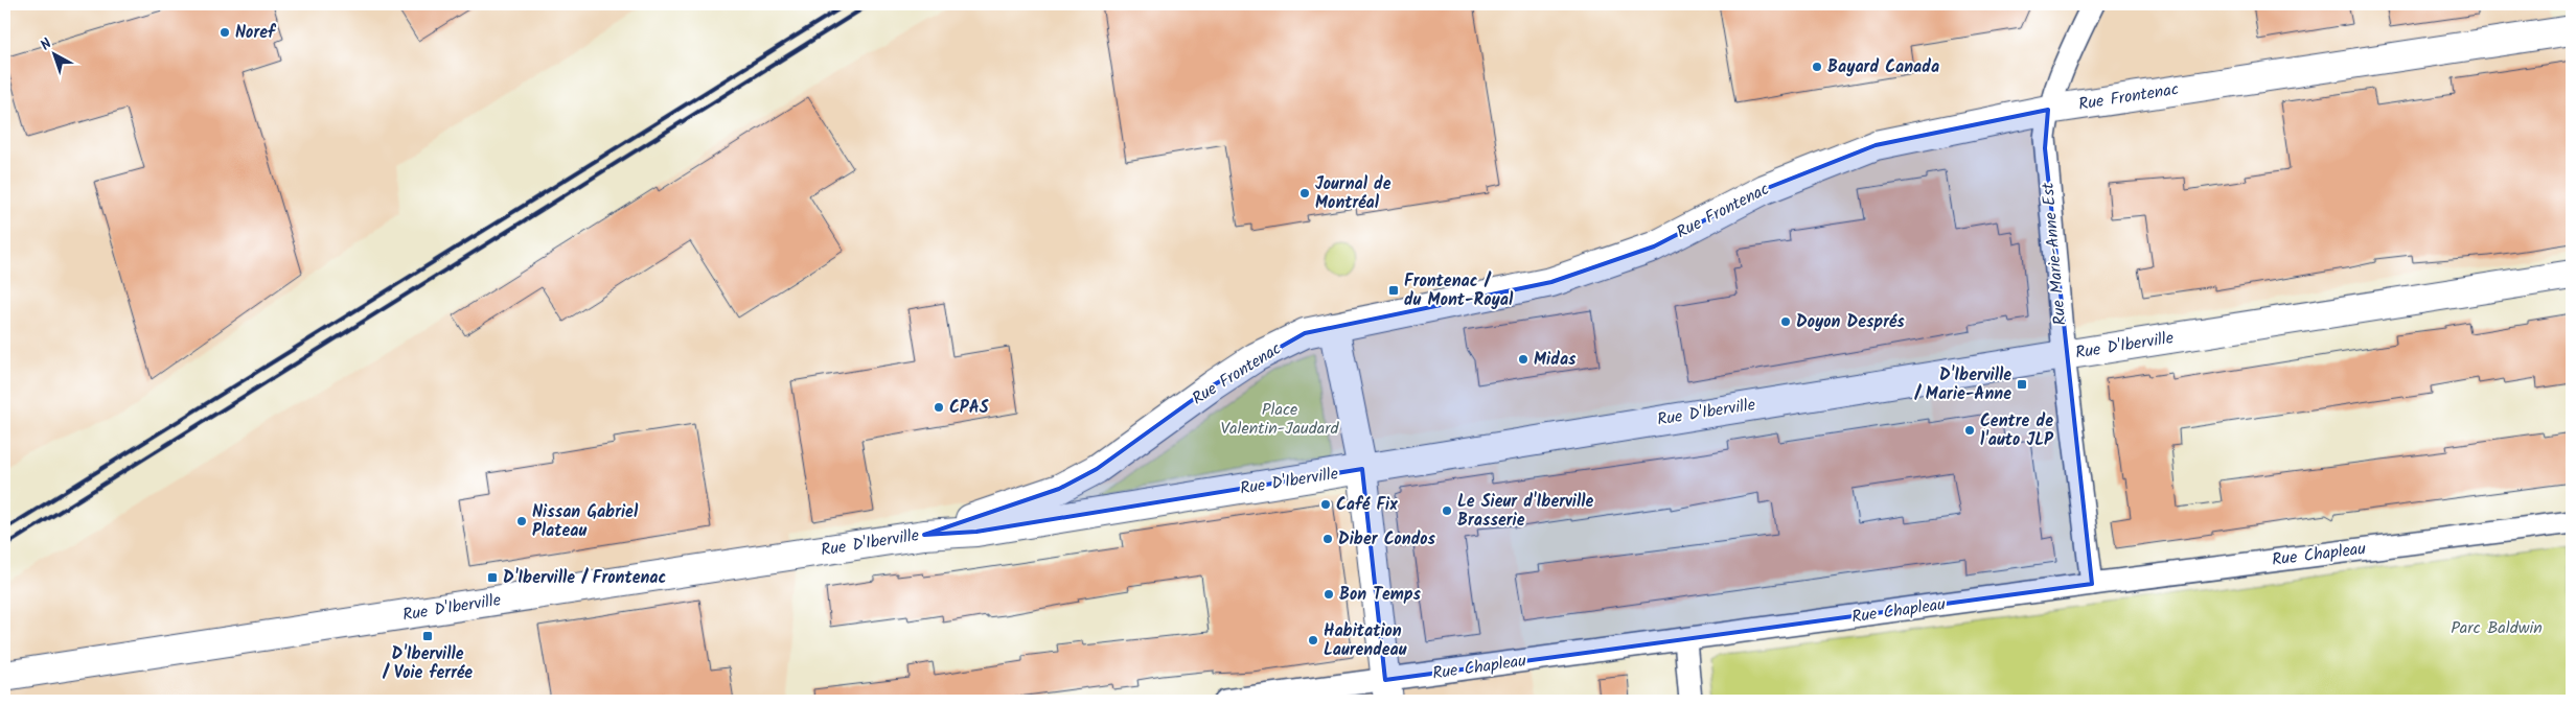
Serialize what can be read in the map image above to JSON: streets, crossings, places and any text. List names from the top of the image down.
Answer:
{
  "streets": {
    "main road": ["Rue Frontenac", "Rue D'Iberville"],
    "street": ["Rue Marie-Anne Est", "Rue Chapleau"]
  },
  "crossings": [
    ["Rue Frontenac", "Rue Marie-Anne Est"],
    ["Rue Frontenac", "Rue D'Iberville"],
    ["Rue Marie-Anne Est", "Rue D'Iberville"],
    ["Rue Marie-Anne Est", "Rue Chapleau"]
  ],
  "parks": ["Place Valentin-Jaudard", "Parc Baldwin"],
  "places": {
    "other": [
      "Noref",
      "Bayard Canada",
      "Journal de Montréal",
      "Doyon Després",
      "Midas",
      "CPAS",
      "Centre de l'auto JLP",
      "Café Fix",
      "Le Sieur d'Iberville Brasserie",
      "Nissan Gabriel Plateau",
      "Diber Condos",
      "Bon Temps",
      "Habitation Laurendeau"
    ],
    "transit": [
      "Frontenac / du Mont-Royal",
      "D'Iberville / Marie-Anne",
      "D'Iberville / Frontenac",
      "D'Iberville / Voie ferrée"
    ]
  },
  "north": "top left"
}
